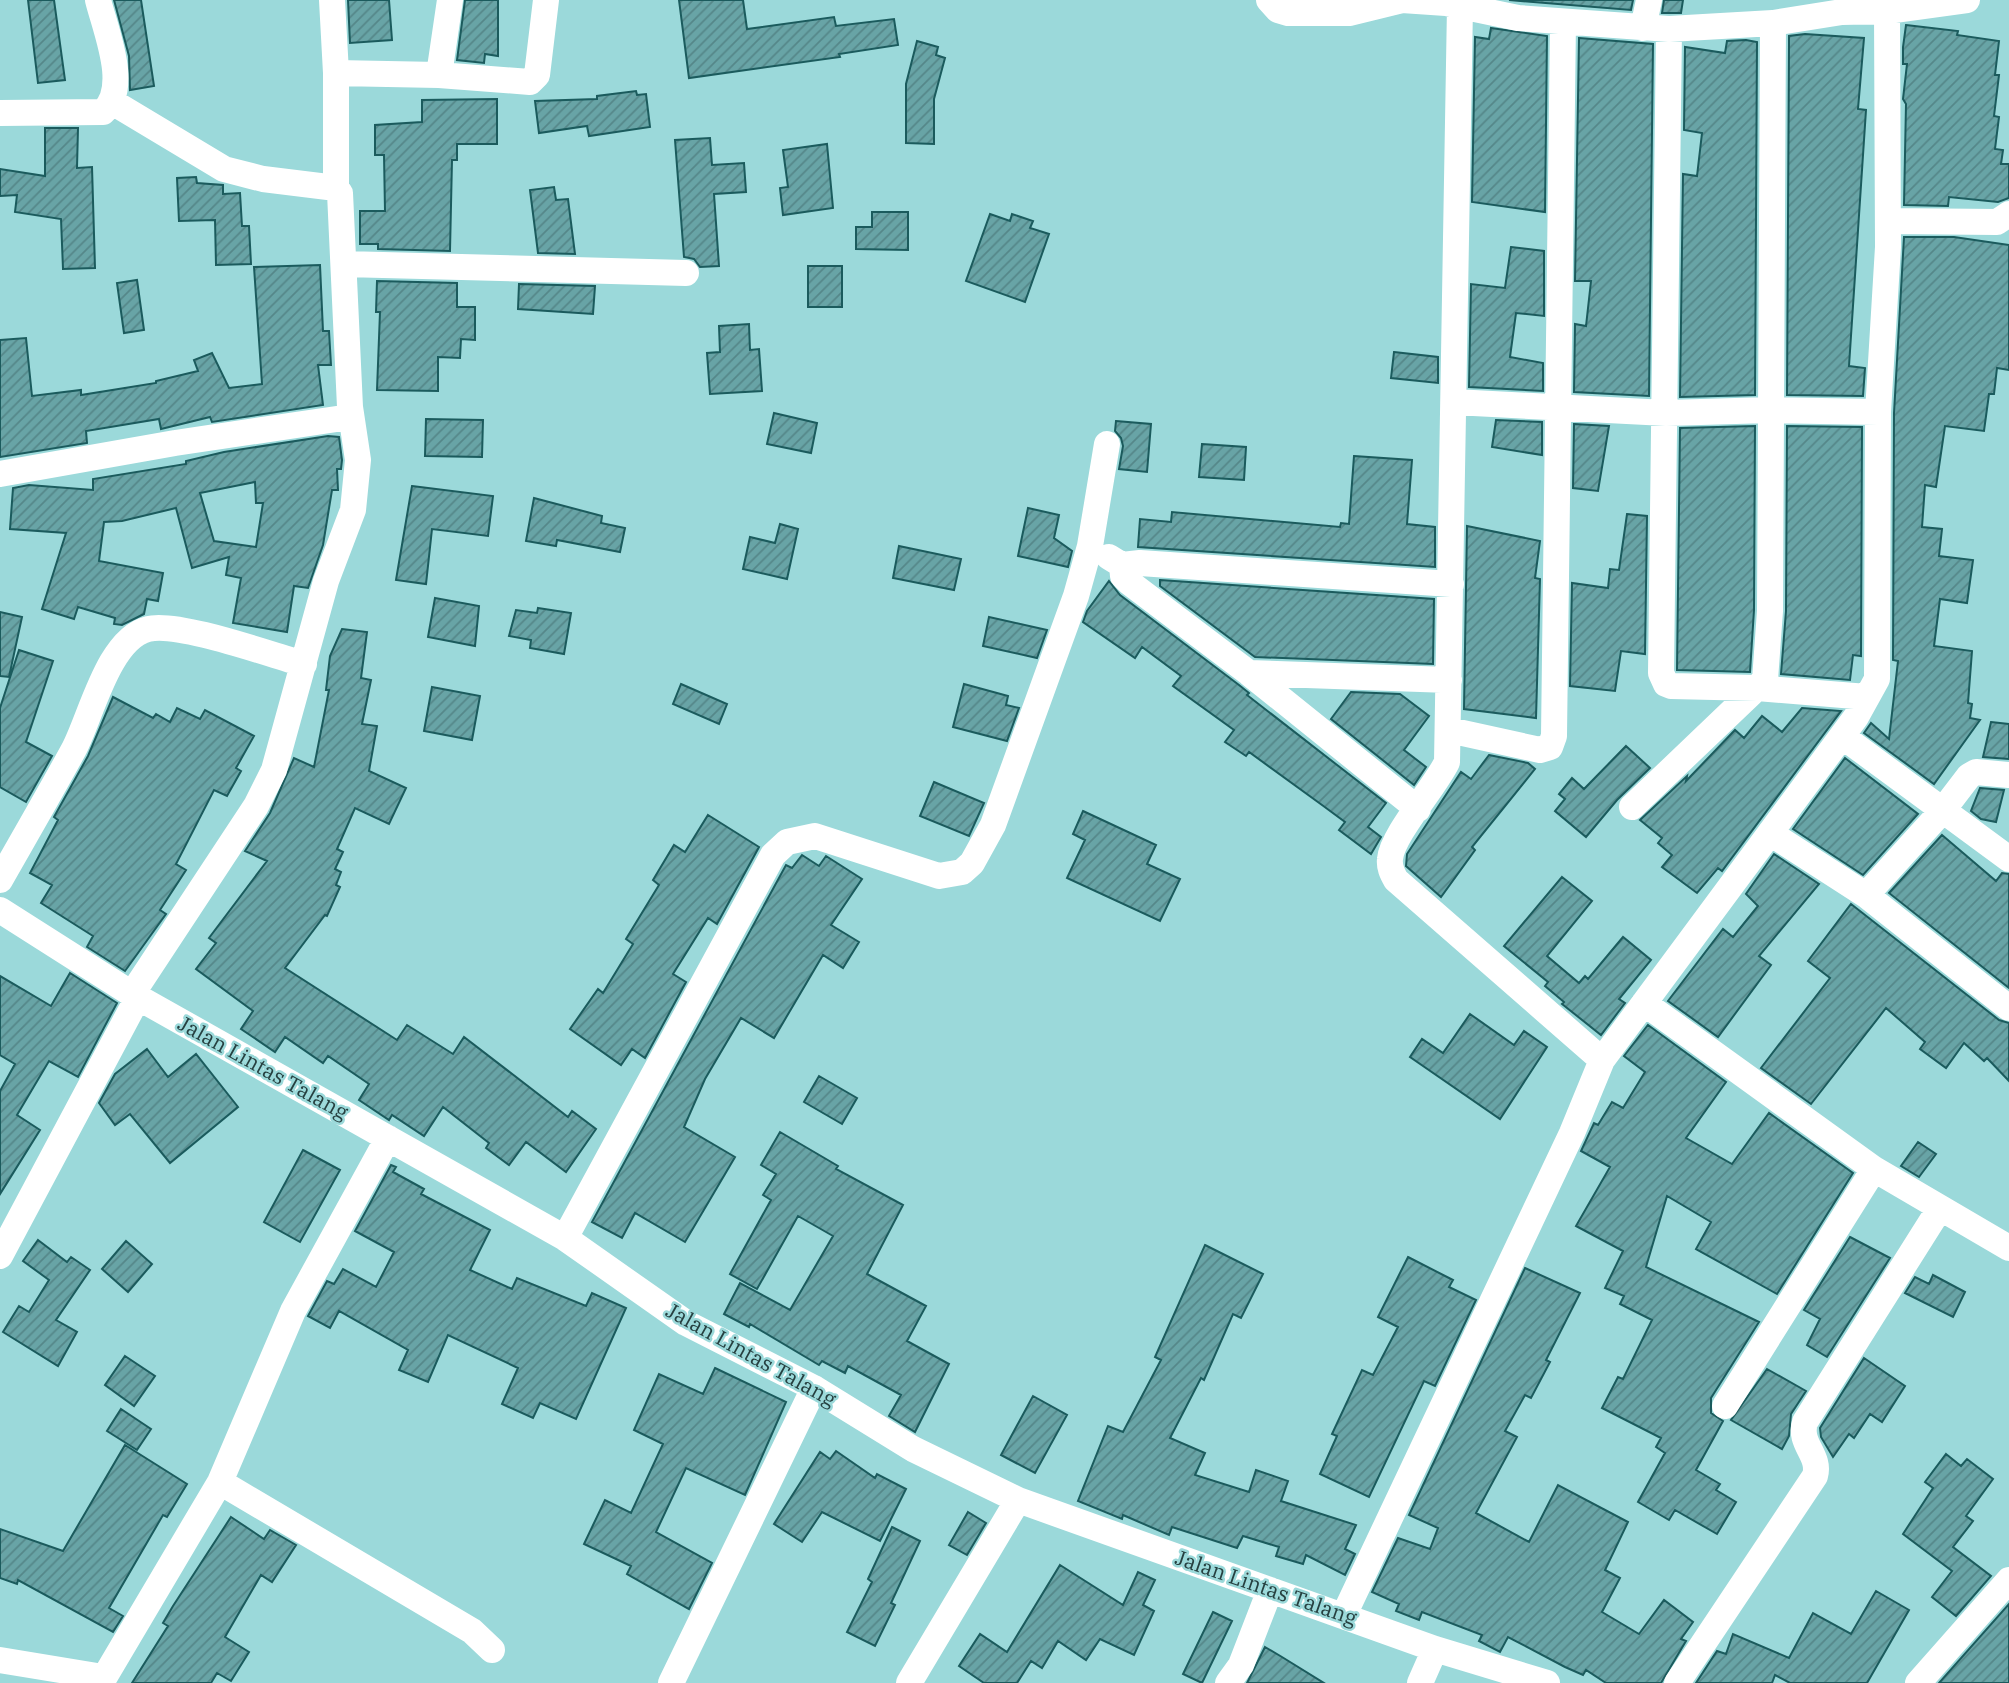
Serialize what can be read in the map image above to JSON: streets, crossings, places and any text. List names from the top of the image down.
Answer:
{
  "streets": {
    "street": ["Jalan Lintas Talang"]
  }
}
